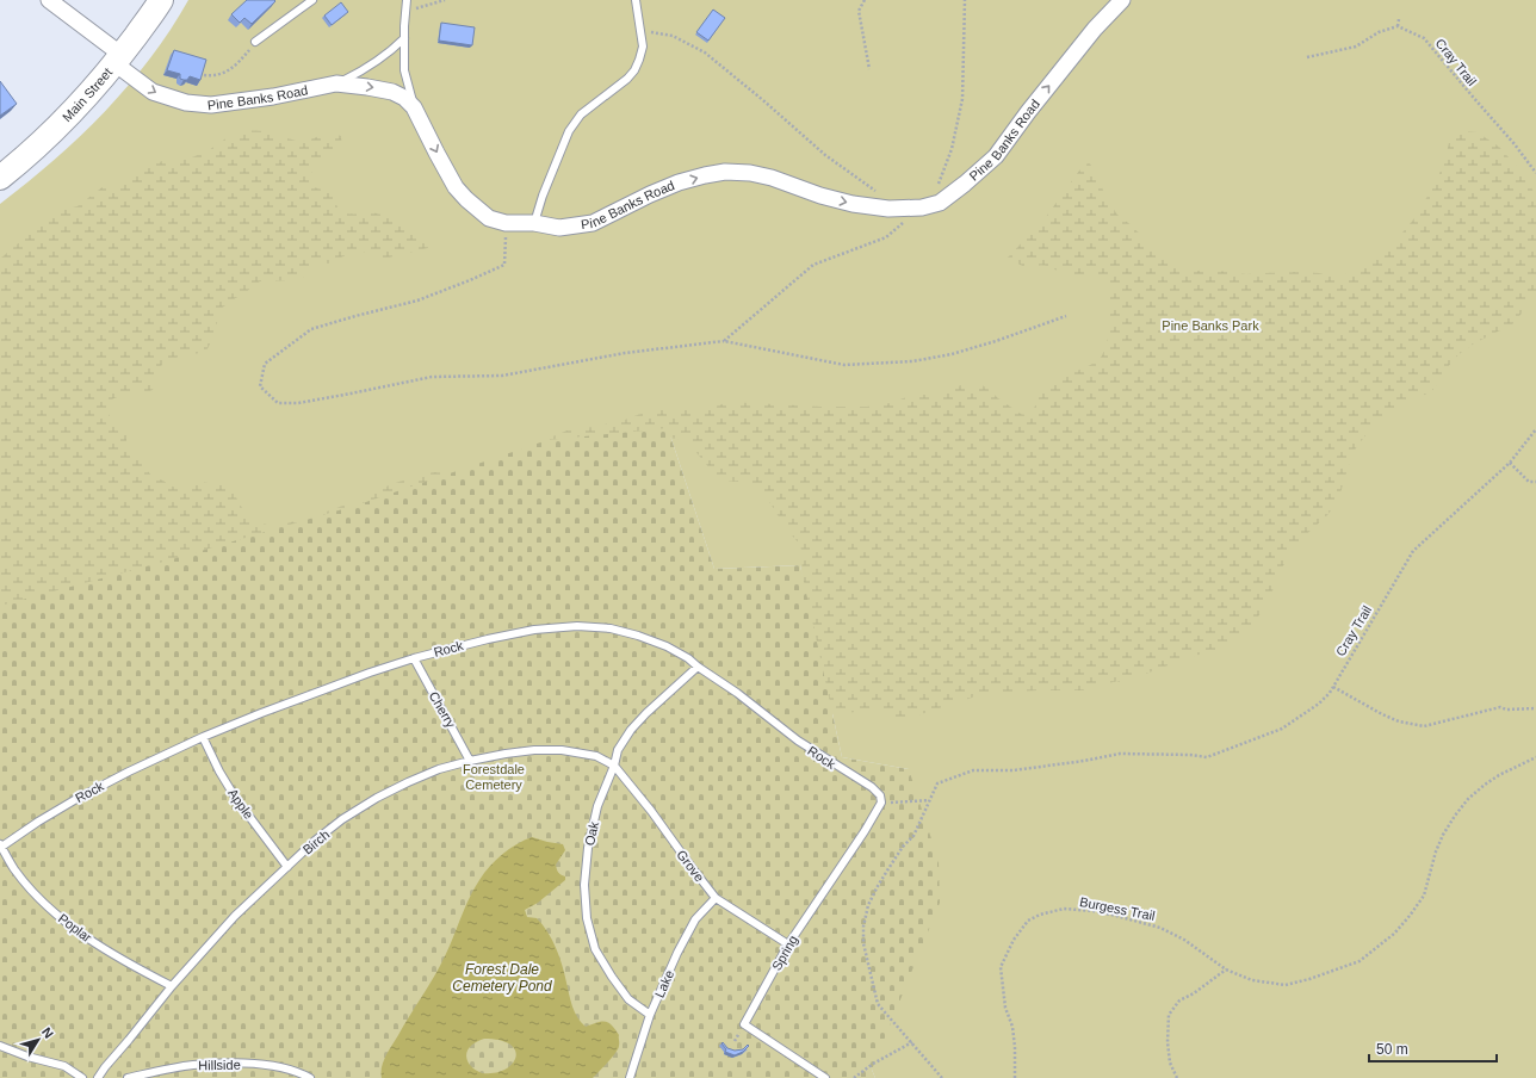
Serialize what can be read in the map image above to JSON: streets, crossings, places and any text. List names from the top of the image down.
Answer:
{
  "streets": {
    "main road": ["Main Street"],
    "street": ["Pine Banks Road"],
    "lane": [
      "Rock",
      "Cherry",
      "Apple",
      "Oak",
      "Birch",
      "Grove",
      "Poplar",
      "Spring",
      "Lake",
      "Hillside"
    ],
    "path": ["Cray Trail", "Burgess Trail"]
  },
  "crossings": [
    ["Main Street", "Pine Banks Road"],
    ["Rock", "Cherry"],
    ["Rock", "Apple"],
    ["Rock", "Oak"],
    ["Rock", "Poplar"],
    ["Rock", "Spring"],
    ["Cherry", "Birch"],
    ["Apple", "Birch"],
    ["Oak", "Birch"],
    ["Oak", "Grove"],
    ["Oak", "Lake"],
    ["Birch", "Grove"],
    ["Birch", "Poplar"],
    ["Grove", "Spring"],
    ["Grove", "Lake"]
  ],
  "one_way": ["Pine Banks Road"],
  "water": ["Forest Dale Cemetery Pond"],
  "parks": ["Pine Banks Park", "Forestdale Cemetery"],
  "scale_bar": "50 m",
  "north": "top right"
}
